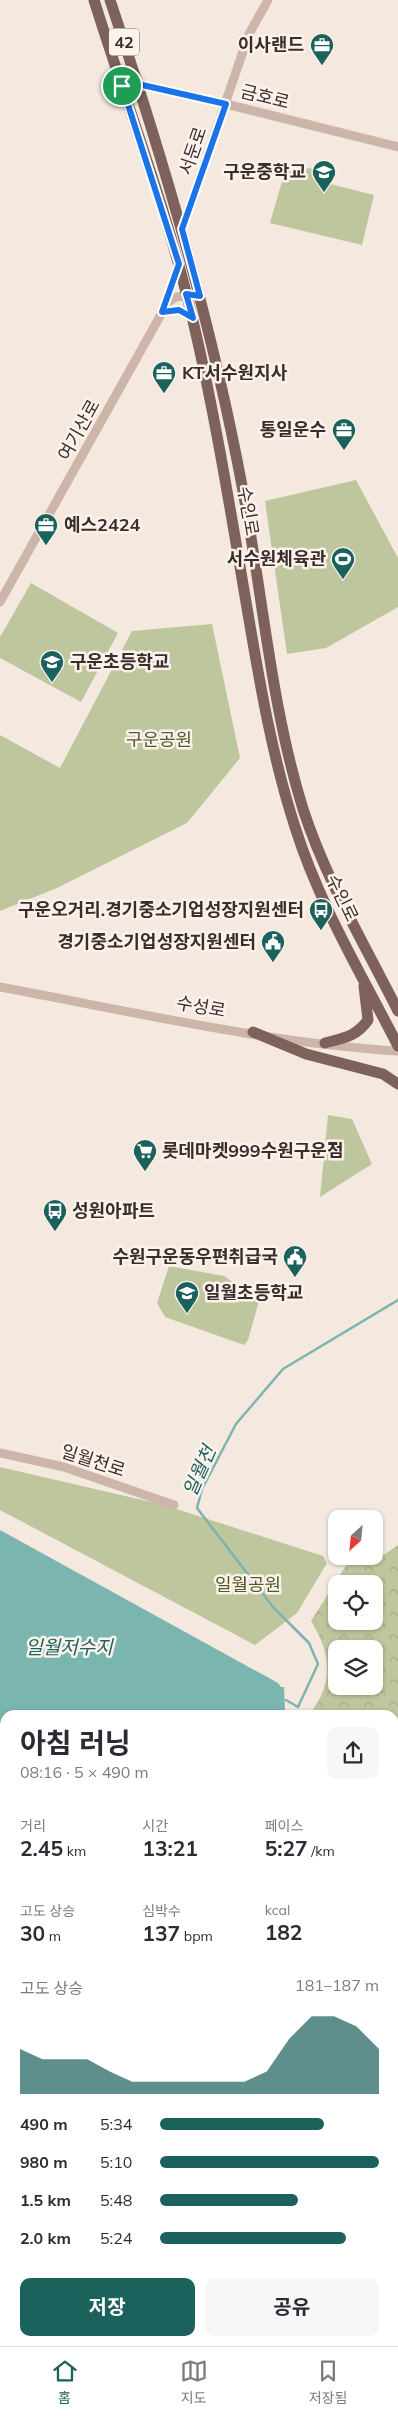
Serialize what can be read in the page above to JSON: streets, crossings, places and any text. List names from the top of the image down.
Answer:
{
  "streets": {
    "main road": ["42", "수인로"],
    "street": [
      "금호로",
      "서둔로",
      "여기산로",
      "수성로",
      "일월천로"
    ]
  },
  "crossings": [
    ["금호로", "서둔로"],
    ["금호로", "수인로"],
    ["서둔로", "수인로"],
    ["여기산로", "수인로"]
  ],
  "water": ["일월천", "일월저수지"],
  "parks": ["구운공원", "일월공원"],
  "places": {
    "office": [
      "이사랜드",
      "KT서수원지사",
      "통일운수",
      "예스2424"
    ],
    "school or university": ["구운중학교", "구운초등학교", "일월초등학교"],
    "sports": ["서수원체육관"],
    "bus stop": ["구운오거리.경기중소기업성장지원센터", "성원아파트"],
    "public building": ["경기중소기업성장지원센터", "수원구운동우편취급국"],
    "supermarket": ["롯데마켓999수원구운점"]
  },
  "north": "bottom left",
  "page": {
    "heading": ["아침 러닝", "08:16 · 5 × 490 m"],
    "stats": [
      ["거리", "2.45 km"],
      ["시간", "13:21"],
      ["페이스", "5:27 /km"],
      ["고도 상승", "30 m"],
      ["심박수", "137 bpm"],
      ["kcal", "182"]
    ],
    "chart": ["고도 상승", "181–187 m"],
    "list": [
      {
        "name": "490 m",
        "note": "5:34"
      },
      {
        "name": "980 m",
        "note": "5:10"
      },
      {
        "name": "1.5 km",
        "note": "5:48"
      },
      {
        "name": "2.0 km",
        "note": "5:24"
      }
    ],
    "buttons": ["저장", "공유"],
    "tabs": ["홈", "지도", "저장됨"]
  }
}
